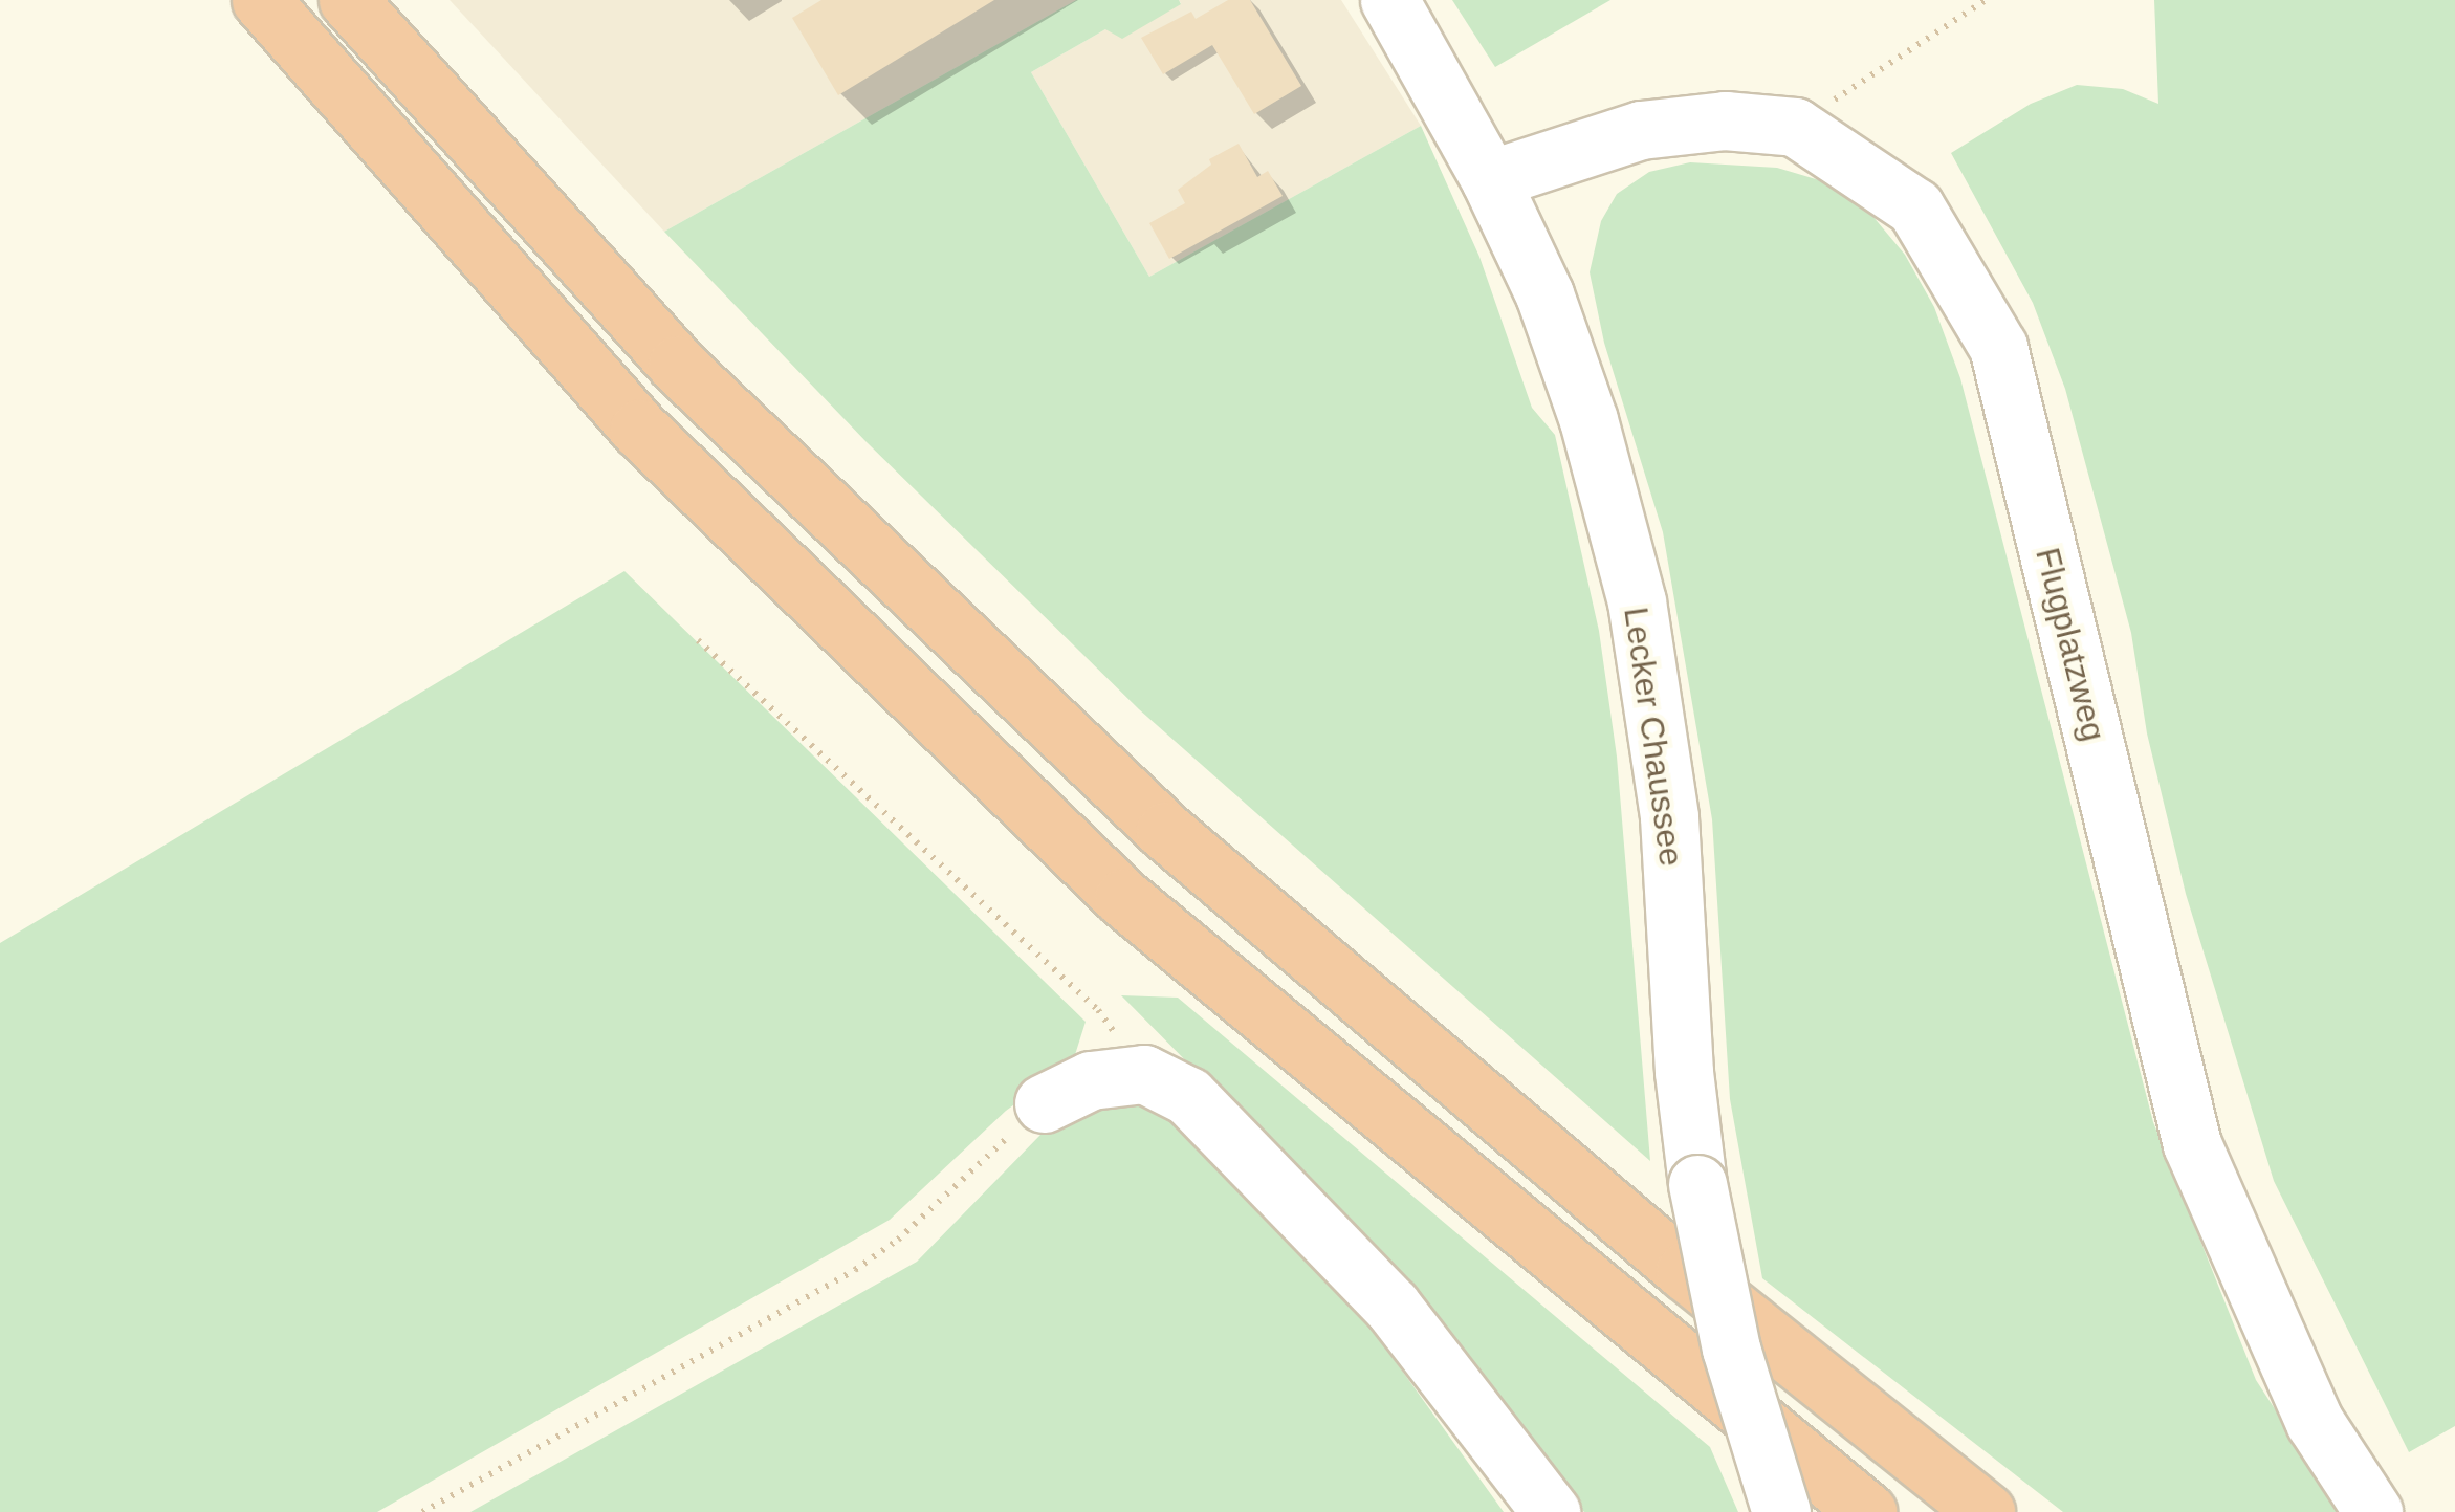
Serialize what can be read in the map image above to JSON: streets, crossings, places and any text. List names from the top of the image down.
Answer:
{
  "streets": {
    "street": ["Flugplatzweg", "Lecker Chaussee"]
  },
  "crossings": [
    ["Flugplatzweg", "Lecker Chaussee"]
  ]
}
